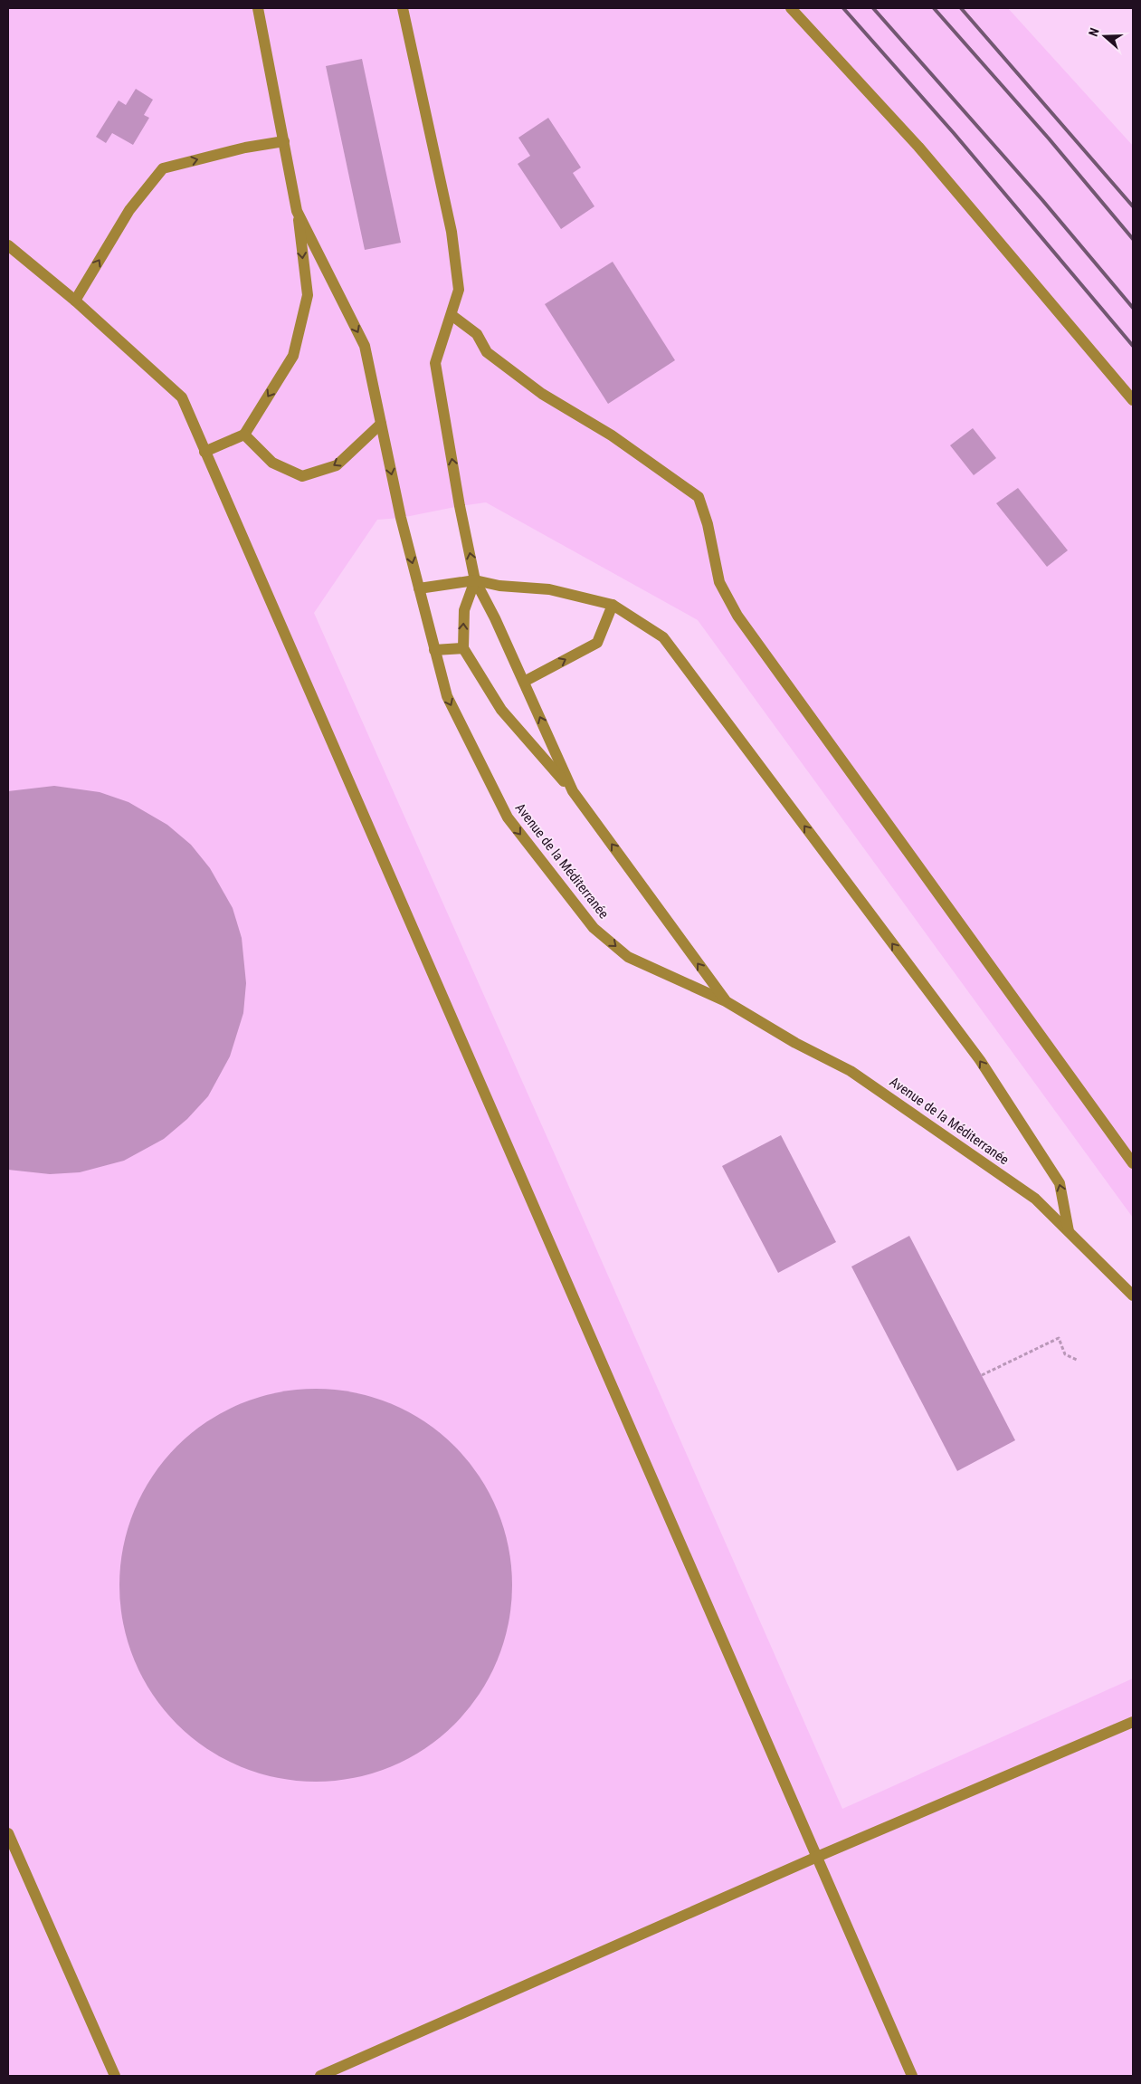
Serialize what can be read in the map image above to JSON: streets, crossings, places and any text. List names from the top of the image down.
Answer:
{
  "streets": {
    "street": ["Avenue de la Méditerranée"]
  },
  "north": "left"
}
